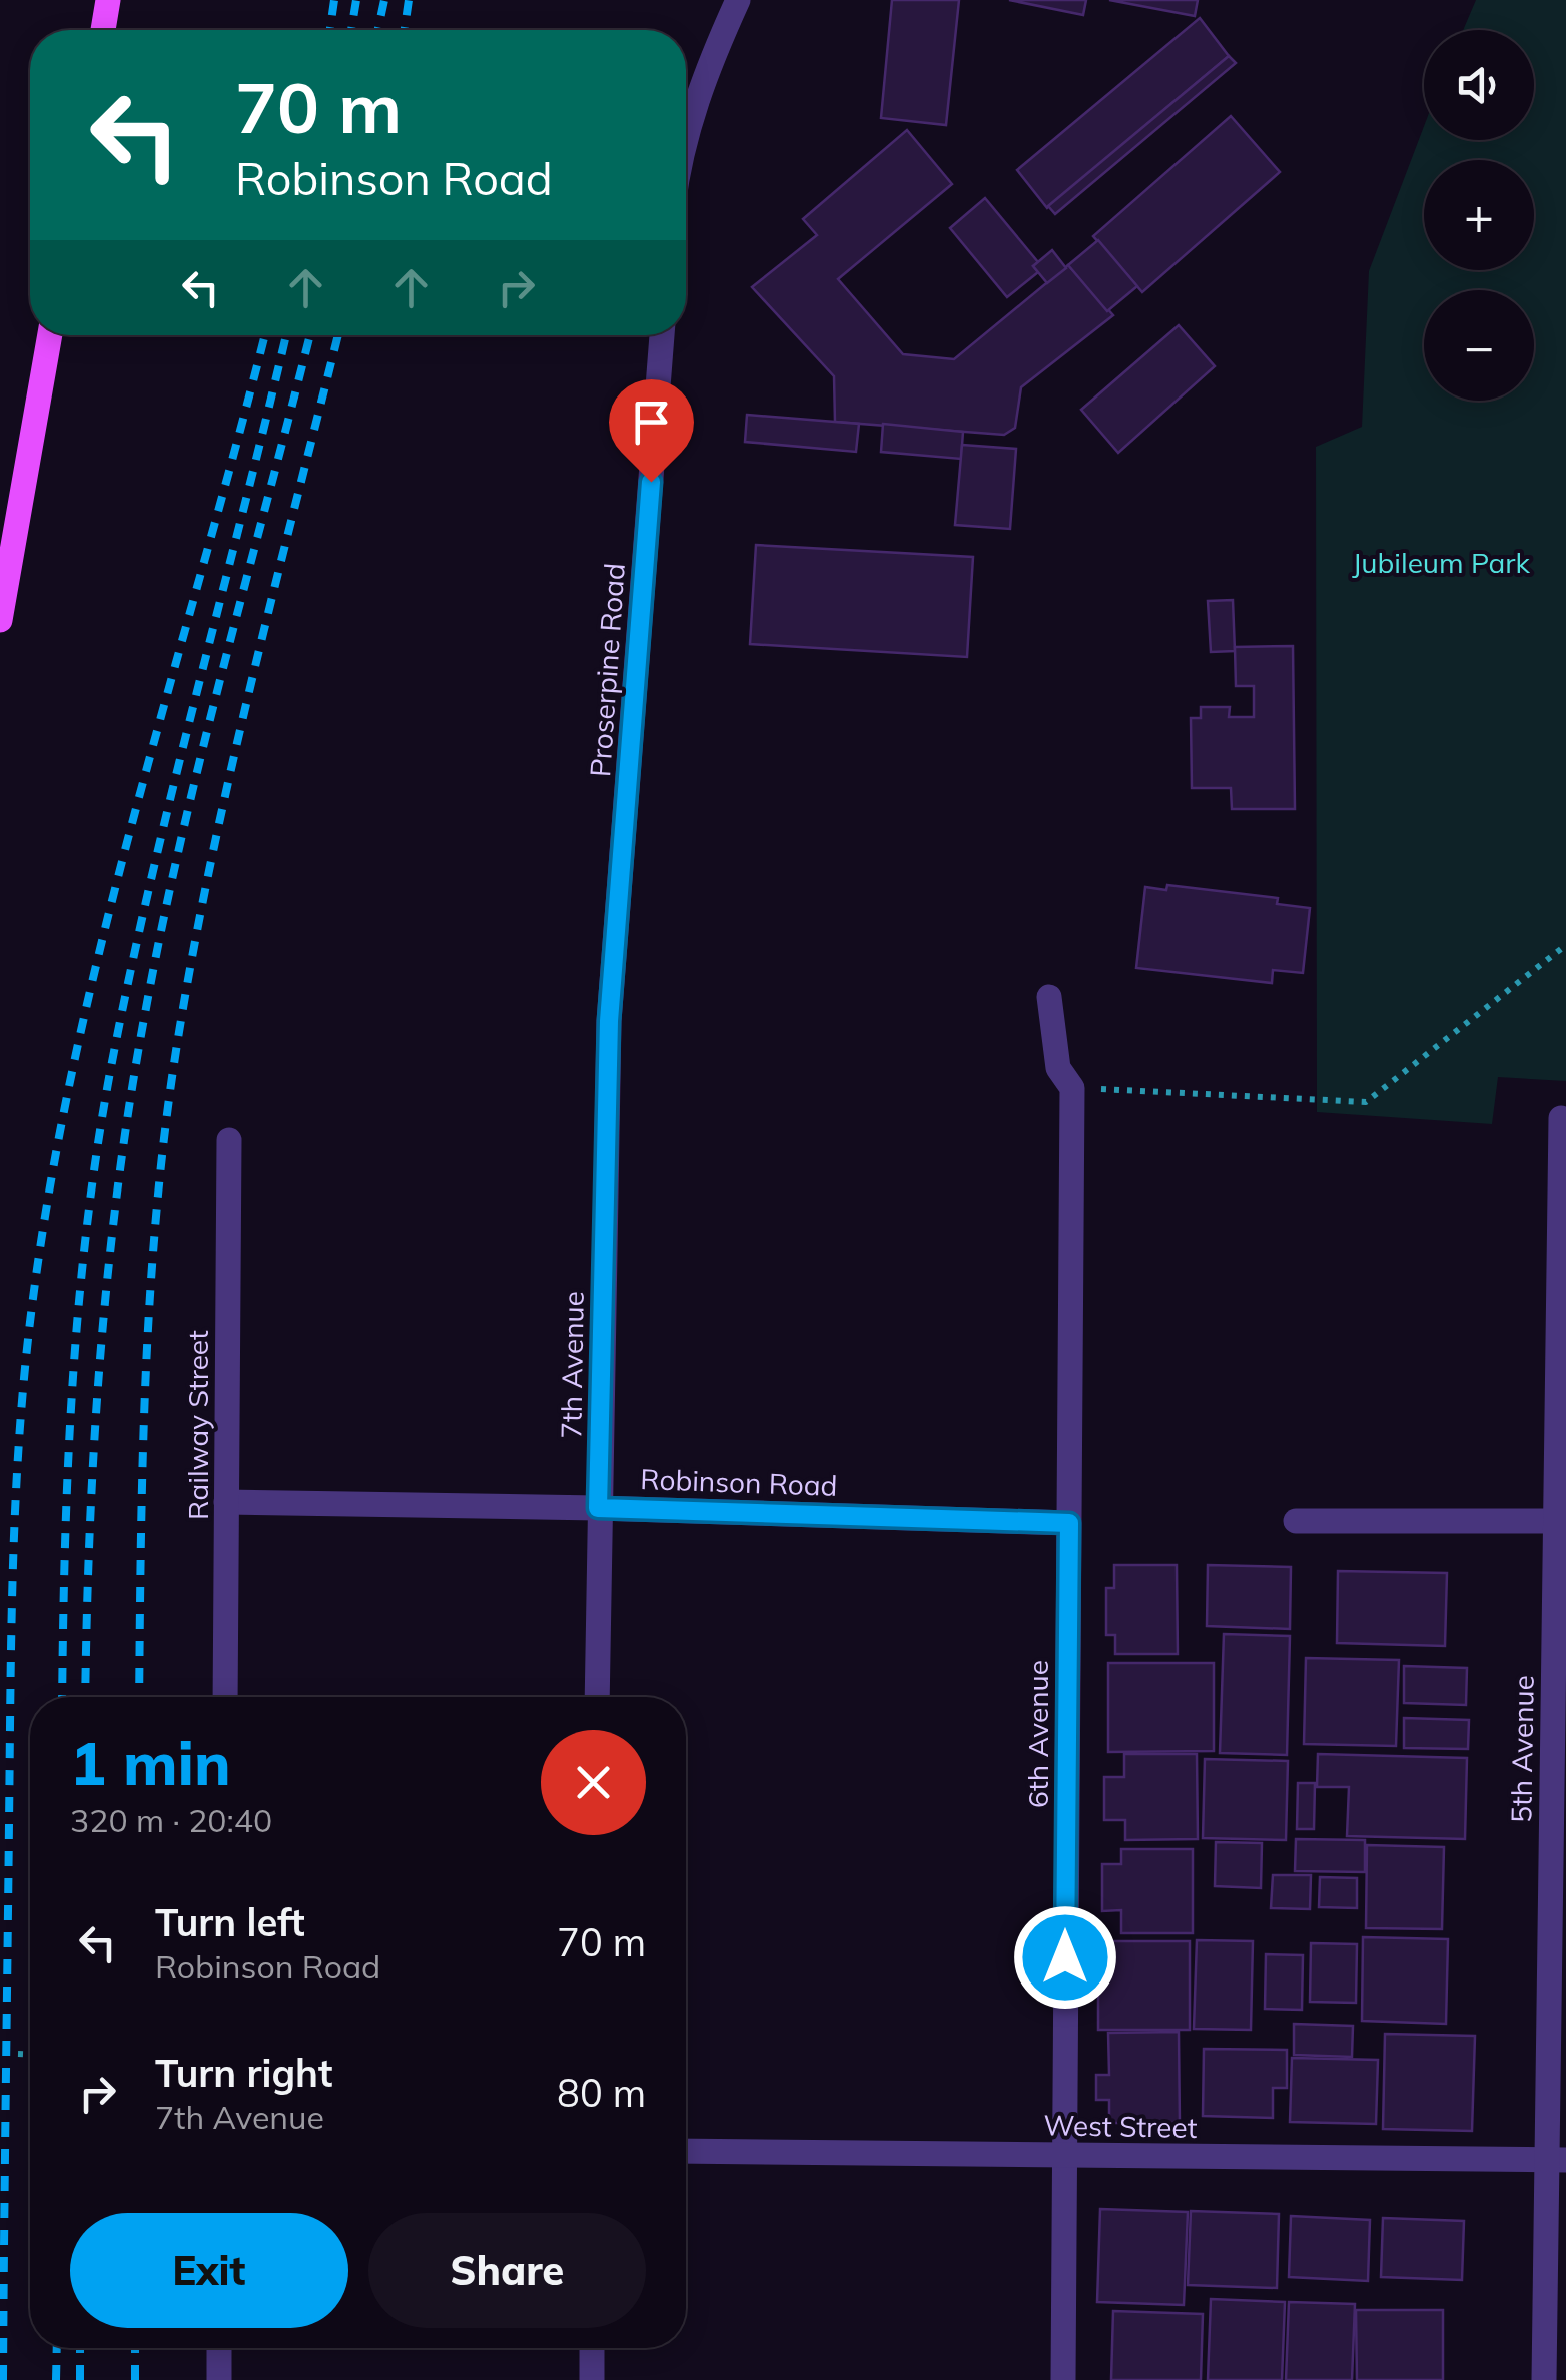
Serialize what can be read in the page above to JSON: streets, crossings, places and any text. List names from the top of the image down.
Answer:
{
  "streets": {
    "street": [
      "Proserpine Road",
      "7th Avenue",
      "Railway Street",
      "Robinson Road",
      "6th Avenue",
      "5th Avenue",
      "West Street"
    ]
  },
  "crossings": [
    ["Proserpine Road", "7th Avenue"],
    ["7th Avenue", "Robinson Road"],
    ["Railway Street", "Robinson Road"],
    ["Robinson Road", "6th Avenue"],
    ["6th Avenue", "West Street"],
    ["5th Avenue", "West Street"]
  ],
  "parks": ["Jubileum Park"],
  "page": {
    "map_buttons": ["+", "−"],
    "turn": ["70 m", "Robinson Road"],
    "heading": ["1 min", "320 m · 20:40"],
    "list": [
      {
        "name": "Turn left",
        "note": "Robinson Road",
        "value": "70 m"
      },
      {
        "name": "Turn right",
        "note": "7th Avenue",
        "value": "80 m"
      }
    ],
    "buttons": ["Exit", "Share"]
  }
}
